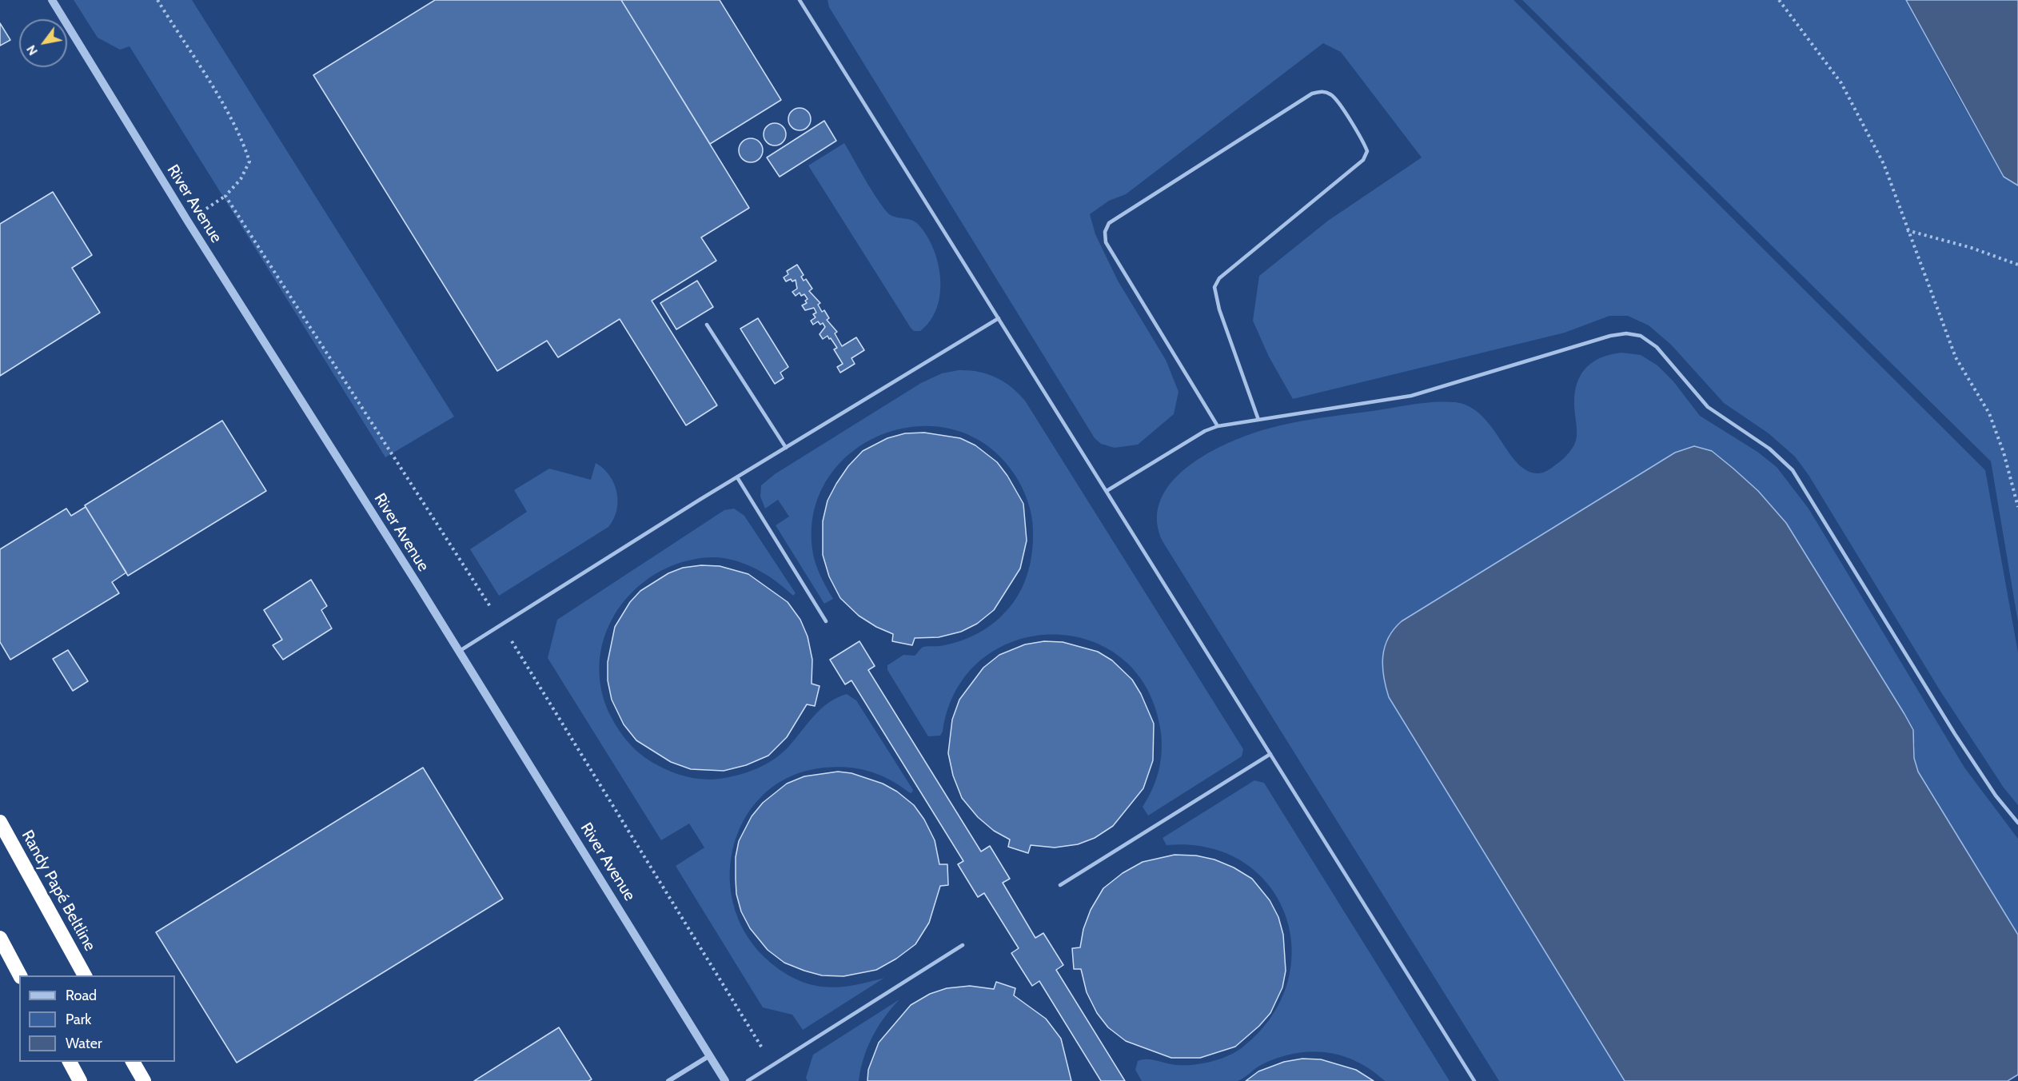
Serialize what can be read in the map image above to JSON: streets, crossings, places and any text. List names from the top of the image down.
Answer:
{
  "streets": {
    "highway": ["Randy Papé Beltline"],
    "street": ["River Avenue"]
  },
  "legend": ["Road", "Park", "Water"],
  "north": "bottom left"
}
